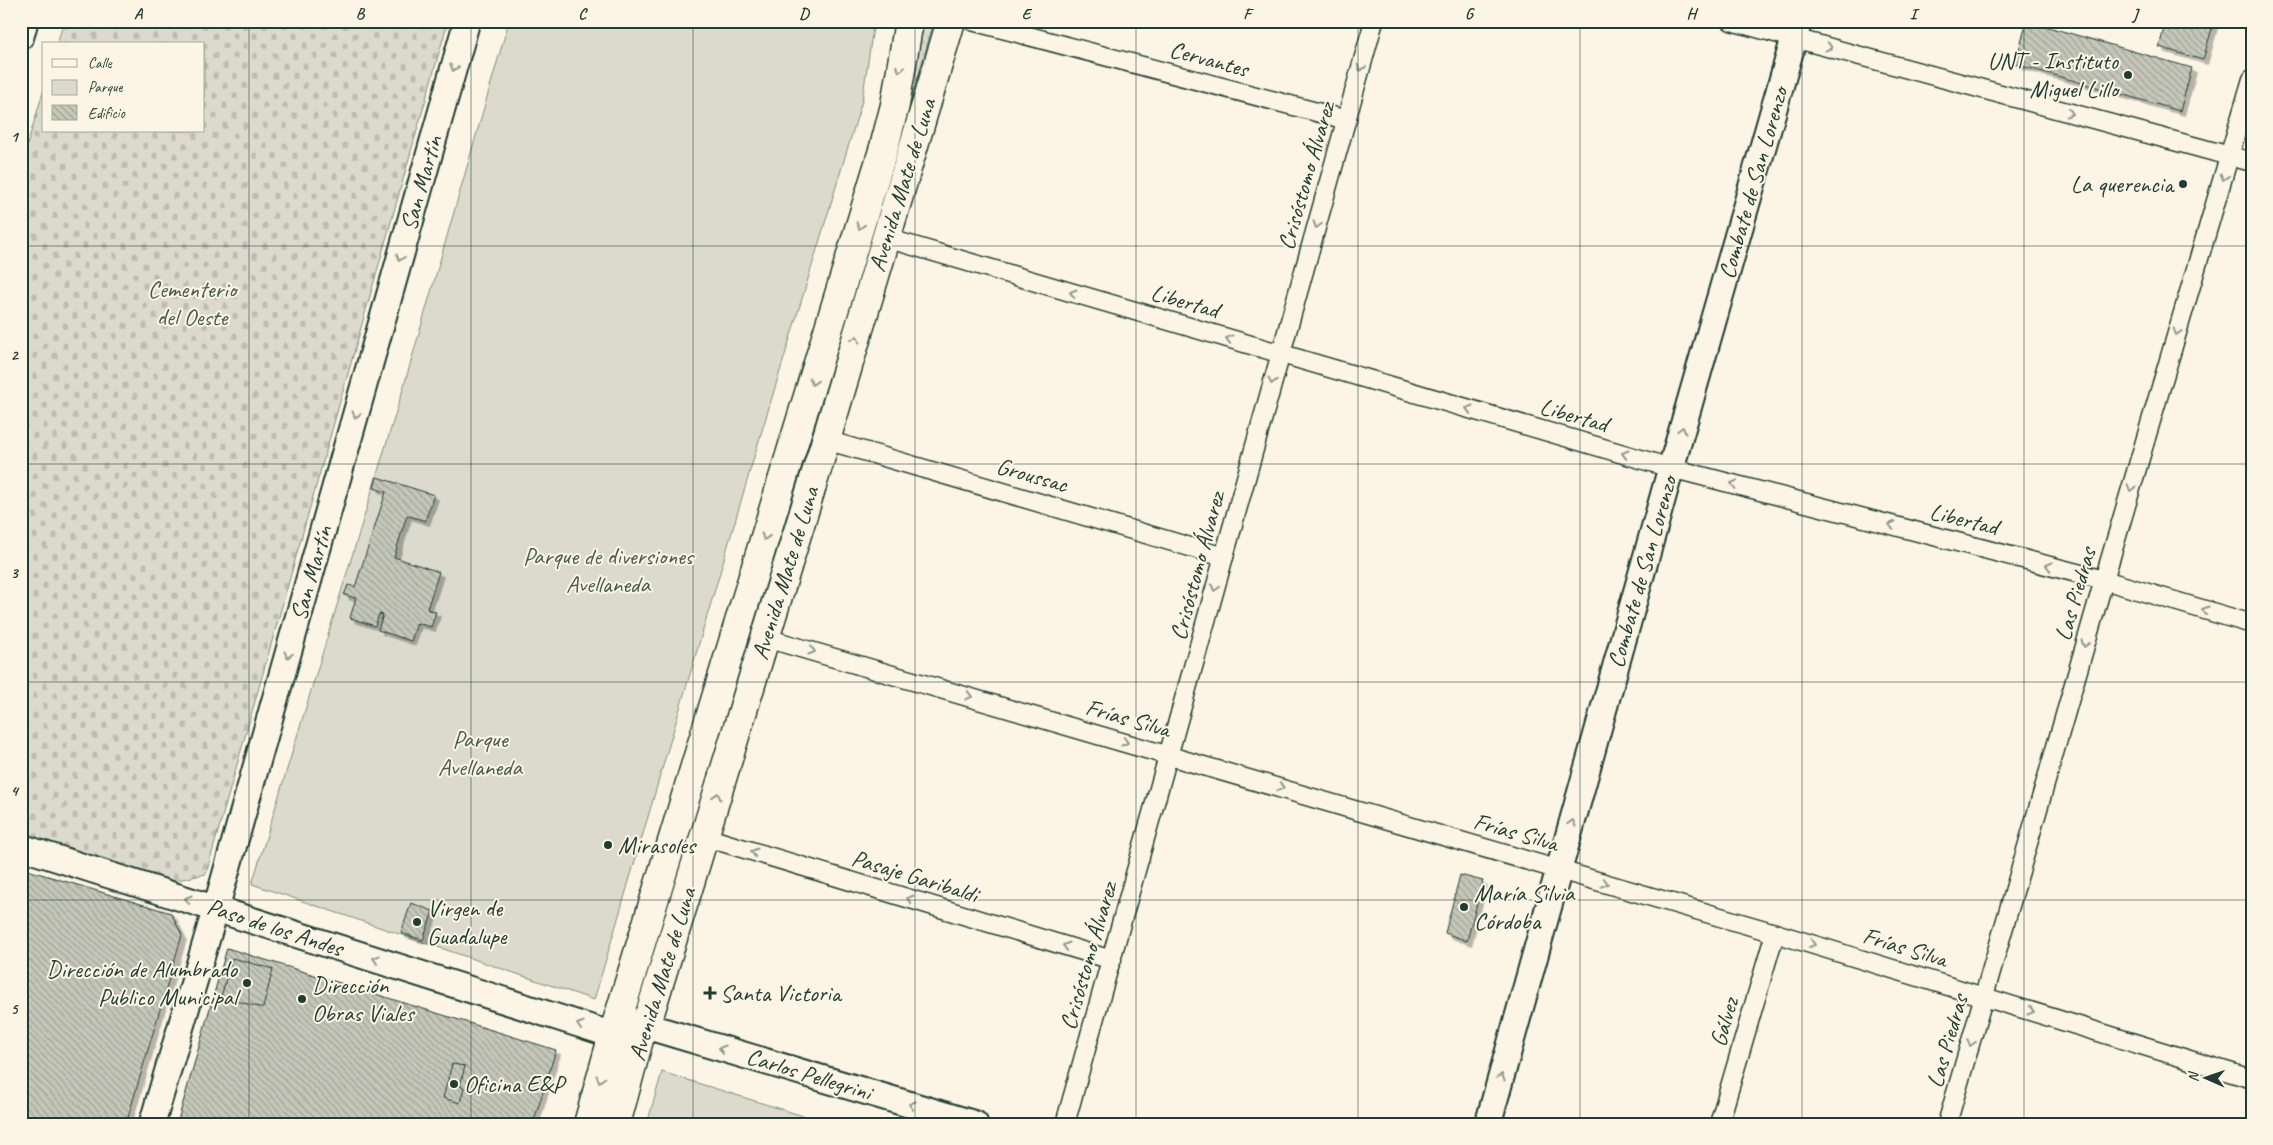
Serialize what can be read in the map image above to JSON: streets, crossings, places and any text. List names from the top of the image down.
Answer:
{
  "streets": {
    "main road": ["Avenida Mate de Luna"],
    "street": [
      "Cervantes",
      "Crisóstomo Álvarez",
      "San Martín",
      "Combate de San Lorenzo",
      "Libertad",
      "Groussac",
      "Las Piedras",
      "Frías Silva",
      "Pasaje Garibaldi",
      "Paso de los Andes",
      "Gálvez",
      "Carlos Pellegrini"
    ]
  },
  "crossings": [
    ["Cervantes", "Crisóstomo Álvarez"],
    ["Crisóstomo Álvarez", "Libertad"],
    ["Crisóstomo Álvarez", "Groussac"],
    ["Crisóstomo Álvarez", "Frías Silva"],
    ["Crisóstomo Álvarez", "Pasaje Garibaldi"],
    ["San Martín", "Paso de los Andes"],
    ["Combate de San Lorenzo", "Libertad"],
    ["Combate de San Lorenzo", "Frías Silva"],
    ["Avenida Mate de Luna", "Libertad"],
    ["Avenida Mate de Luna", "Groussac"],
    ["Avenida Mate de Luna", "Frías Silva"],
    ["Avenida Mate de Luna", "Pasaje Garibaldi"],
    ["Avenida Mate de Luna", "Paso de los Andes"],
    ["Avenida Mate de Luna", "Carlos Pellegrini"],
    ["Libertad", "Las Piedras"],
    ["Las Piedras", "Frías Silva"],
    ["Frías Silva", "Gálvez"]
  ],
  "one_way": [
    "Crisóstomo Álvarez",
    "San Martín",
    "Combate de San Lorenzo",
    "Libertad",
    "Las Piedras",
    "Frías Silva",
    "Pasaje Garibaldi",
    "Paso de los Andes",
    "Carlos Pellegrini"
  ],
  "parks": ["Cementerio del Oeste", "Parque de diversiones Avellaneda", "Parque Avellaneda"],
  "places": {
    "other": [
      "UNT - Instituto Miguel Lillo",
      "La querencia",
      "Mirasoles",
      "María Silvia Córdoba",
      "Virgen de Guadalupe",
      "Dirección de Alumbrado Publico Municipal",
      "Dirección Obras Viales",
      "Oficina E&P"
    ],
    "health": ["Santa Victoria"]
  },
  "legend": ["Calle", "Parque", "Edificio"],
  "north": "left",
  "grid": {
    "columns": [
      "A",
      "B",
      "C",
      "D",
      "E",
      "F",
      "G",
      "H",
      "I",
      "J"
    ],
    "rows": [
      "1",
      "2",
      "3",
      "4",
      "5"
    ]
  }
}
